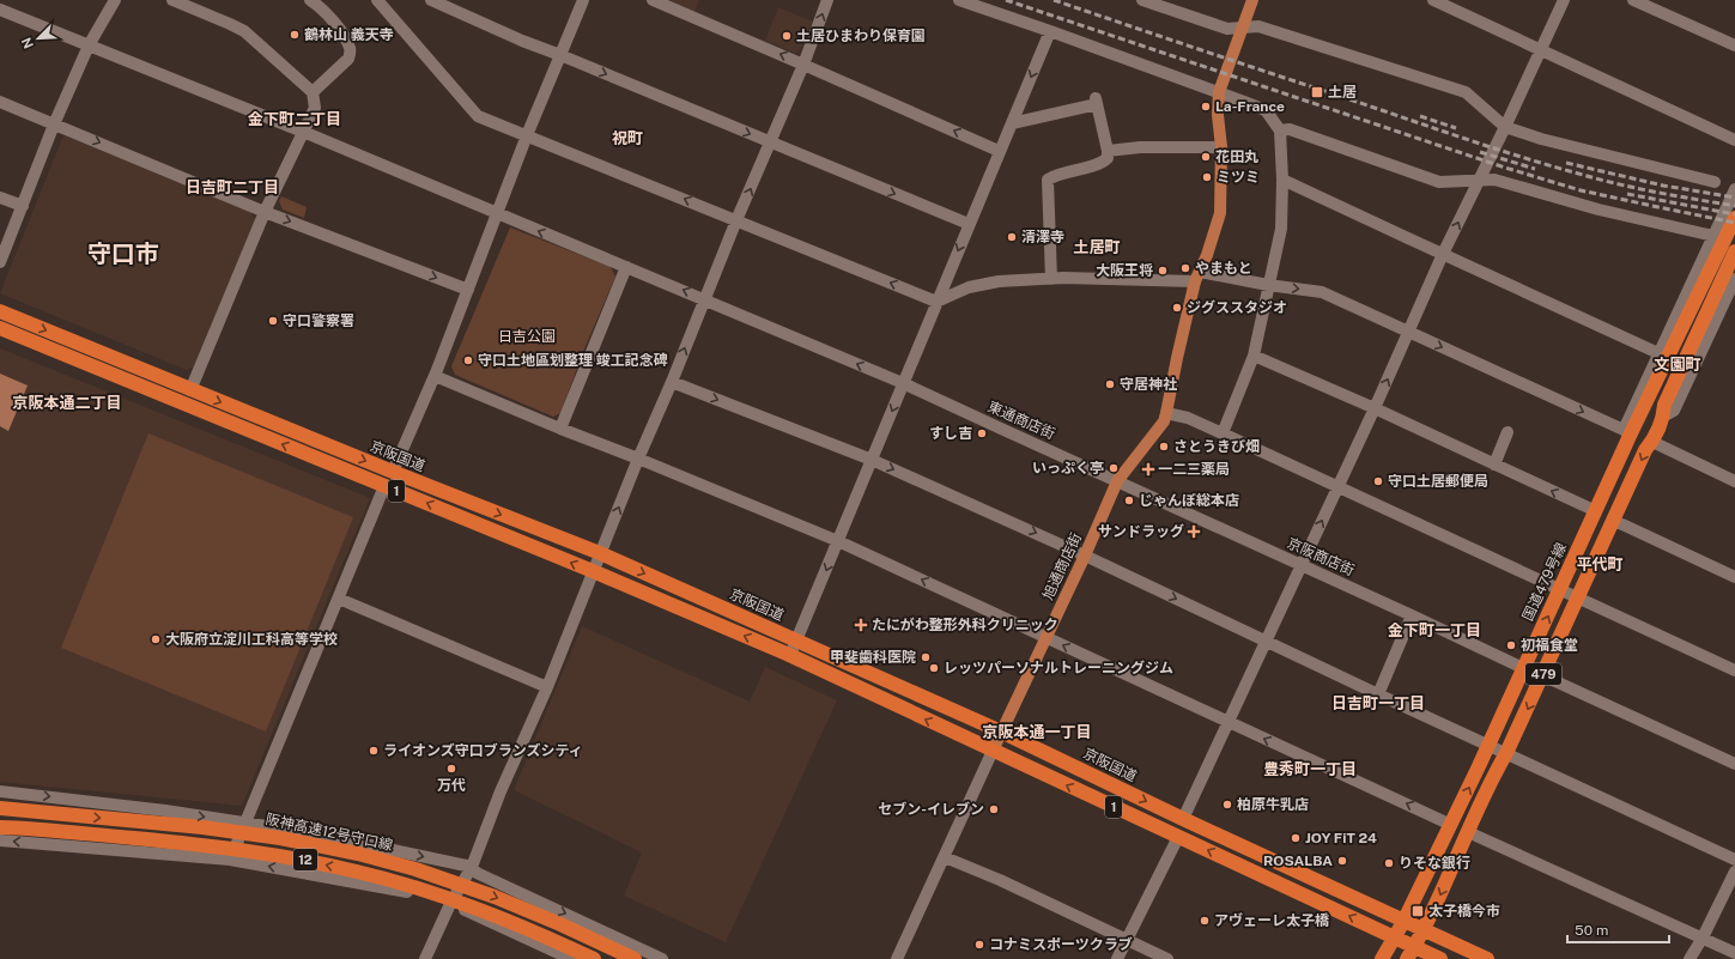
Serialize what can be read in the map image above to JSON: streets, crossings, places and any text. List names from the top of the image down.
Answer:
{
  "streets": {
    "highway": [
      "京阪国道",
      "1",
      "国道479号線",
      "479",
      "阪神高速12号守口線",
      "12"
    ],
    "main road": ["旭通商店街"],
    "street": ["東通商店街", "京阪商店街"]
  },
  "crossings": [
    ["東通商店街", "京阪商店街"],
    ["東通商店街", "旭通商店街"],
    ["京阪国道", "旭通商店街"],
    ["京阪国道", "国道479号線"],
    ["京阪国道", "479"],
    ["1", "旭通商店街"],
    ["1", "国道479号線"],
    ["1", "479"],
    ["京阪商店街", "旭通商店街"],
    ["京阪商店街", "国道479号線"]
  ],
  "districts": [
    "金下町二丁目",
    "祝町",
    "日吉町二丁目",
    "土居町",
    "守口市",
    "文園町",
    "京阪本通二丁目",
    "平代町",
    "金下町一丁目",
    "日吉町一丁目",
    "京阪本通一丁目",
    "豊秀町一丁目"
  ],
  "parks": ["日吉公園"],
  "places": {
    "other": [
      "鶴林山 義天寺",
      "土居ひまわり保育園",
      "La-France",
      "花田丸",
      "ミツミ",
      "清澤寺",
      "やまもと",
      "大阪王将",
      "ジグススタジオ",
      "守口警察署",
      "守口土地區划整理 竣工記念碑",
      "守居神社",
      "すし吉",
      "さとうきび畑",
      "いっぷく亭",
      "守口土居郵便局",
      "じゃんぼ総本店",
      "大阪府立淀川工科高等学校",
      "初福食堂",
      "甲斐歯科医院",
      "レッツパーソナルトレーニングジム",
      "ライオンズ守口ブランズシティ",
      "万代",
      "柏原牛乳店",
      "セブン-イレブン",
      "JOY FiT 24",
      "ROSALBA",
      "りそな銀行",
      "アヴェーレ太子橋",
      "コナミスポーツクラブ"
    ],
    "transit": ["土居", "太子橋今市"],
    "health": ["一二三薬局", "サンドラッグ", "たにがわ整形外科クリニック"]
  },
  "scale_bar": "50 m",
  "north": "bottom left"
}
